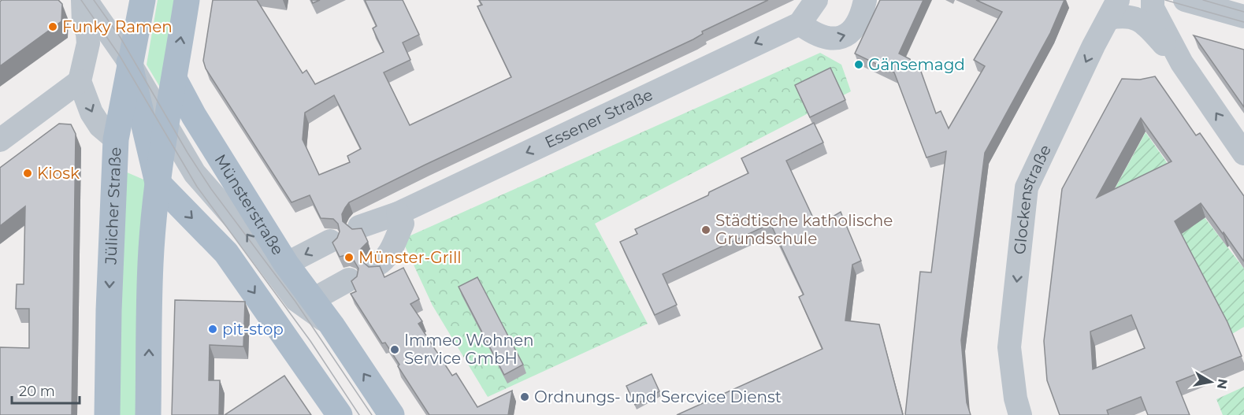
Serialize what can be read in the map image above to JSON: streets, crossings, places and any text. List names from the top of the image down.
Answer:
{
  "streets": {
    "main road": ["Münsterstraße", "Jülicher Straße"],
    "street": ["Essener Straße", "Glockenstraße"]
  },
  "crossings": [
    ["Münsterstraße", "Jülicher Straße"]
  ],
  "one_way": ["Essener Straße", "Glockenstraße"],
  "places": [
    "Funky Ramen",
    "Gänsemagd",
    "Kiosk",
    "Städtische katholische Grundschule",
    "Münster-Grill",
    "pit-stop",
    "Immeo Wohnen Service GmbH",
    "Ordnungs- und Sercvice Dienst"
  ],
  "scale_bar": "20 m",
  "north": "right"
}
